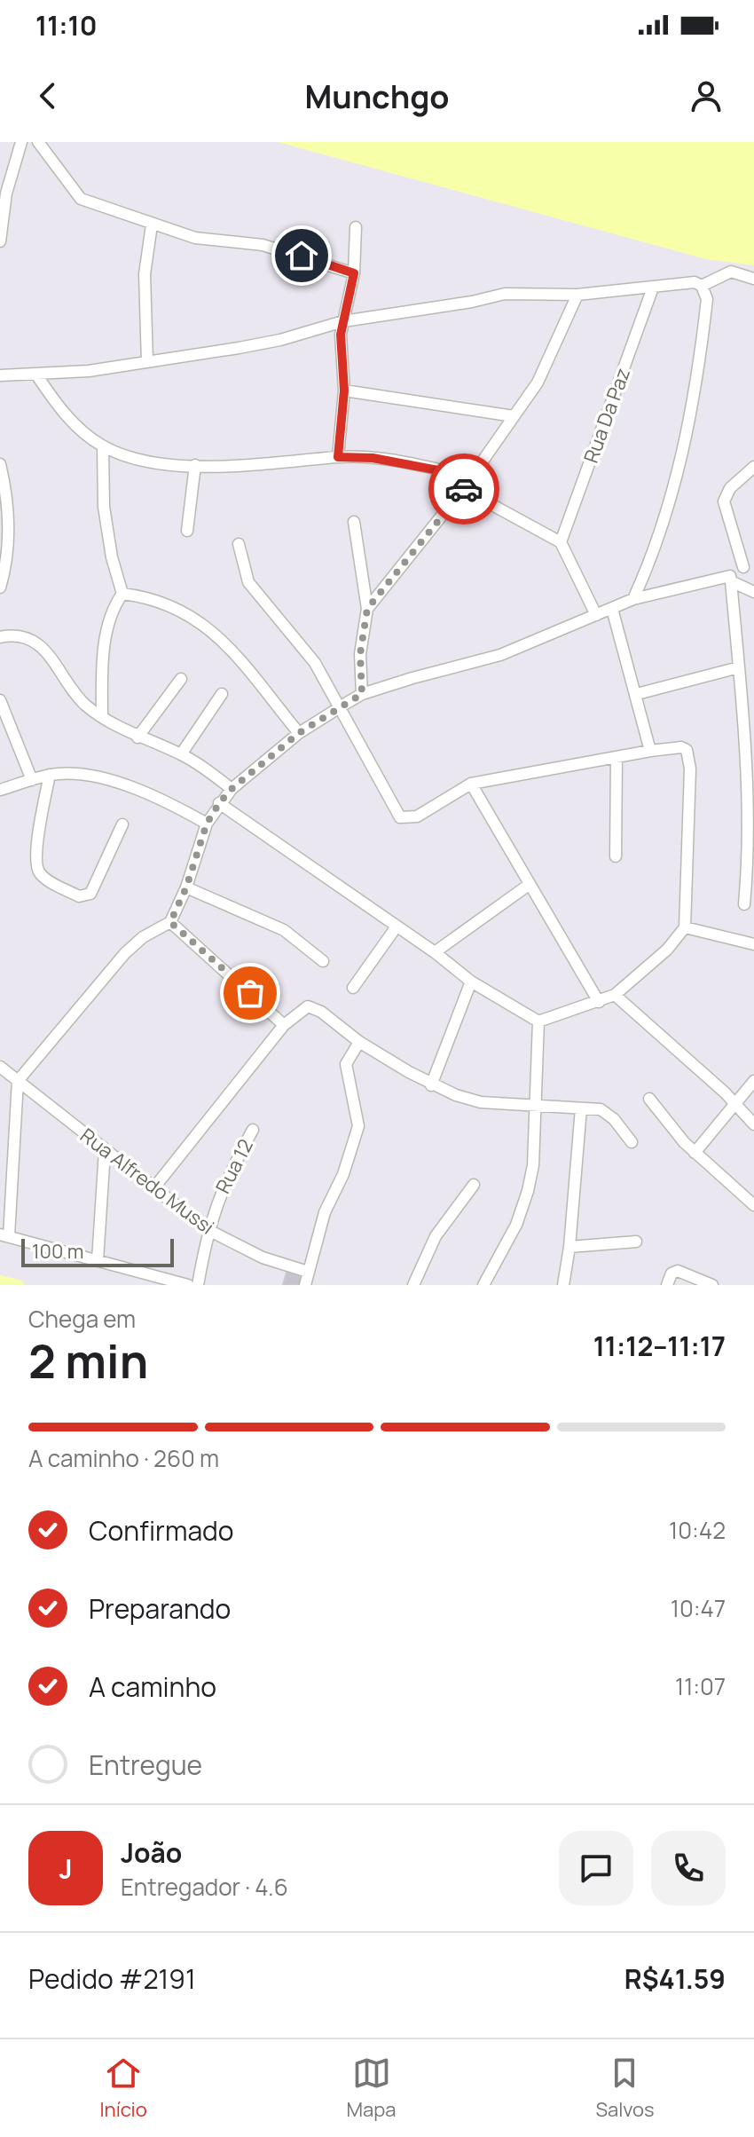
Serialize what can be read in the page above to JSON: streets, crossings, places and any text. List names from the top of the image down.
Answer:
{
  "streets": {
    "street": ["Rua Da Paz", "Rua 12", "Rua Alfredo Mussi"]
  },
  "crossings": [
    ["Rua 12", "Rua Alfredo Mussi"]
  ],
  "scale_bar": "100 m",
  "page": {
    "status": "11:10",
    "header": "Munchgo",
    "scale": "100 m",
    "heading": ["2 min", "Chega em", "11:12–11:17"],
    "panel": [
      "João",
      "Entregador · 4.6",
      "Pedido #2191",
      "R$41.59"
    ],
    "bar": "A caminho · 260 m",
    "list": [
      ["Confirmado", "10:42"],
      ["Preparando", "10:47"],
      ["A caminho", "11:07"],
      "Entregue"
    ],
    "round": "J",
    "tabs": ["Início", "Mapa", "Salvos"]
  }
}
